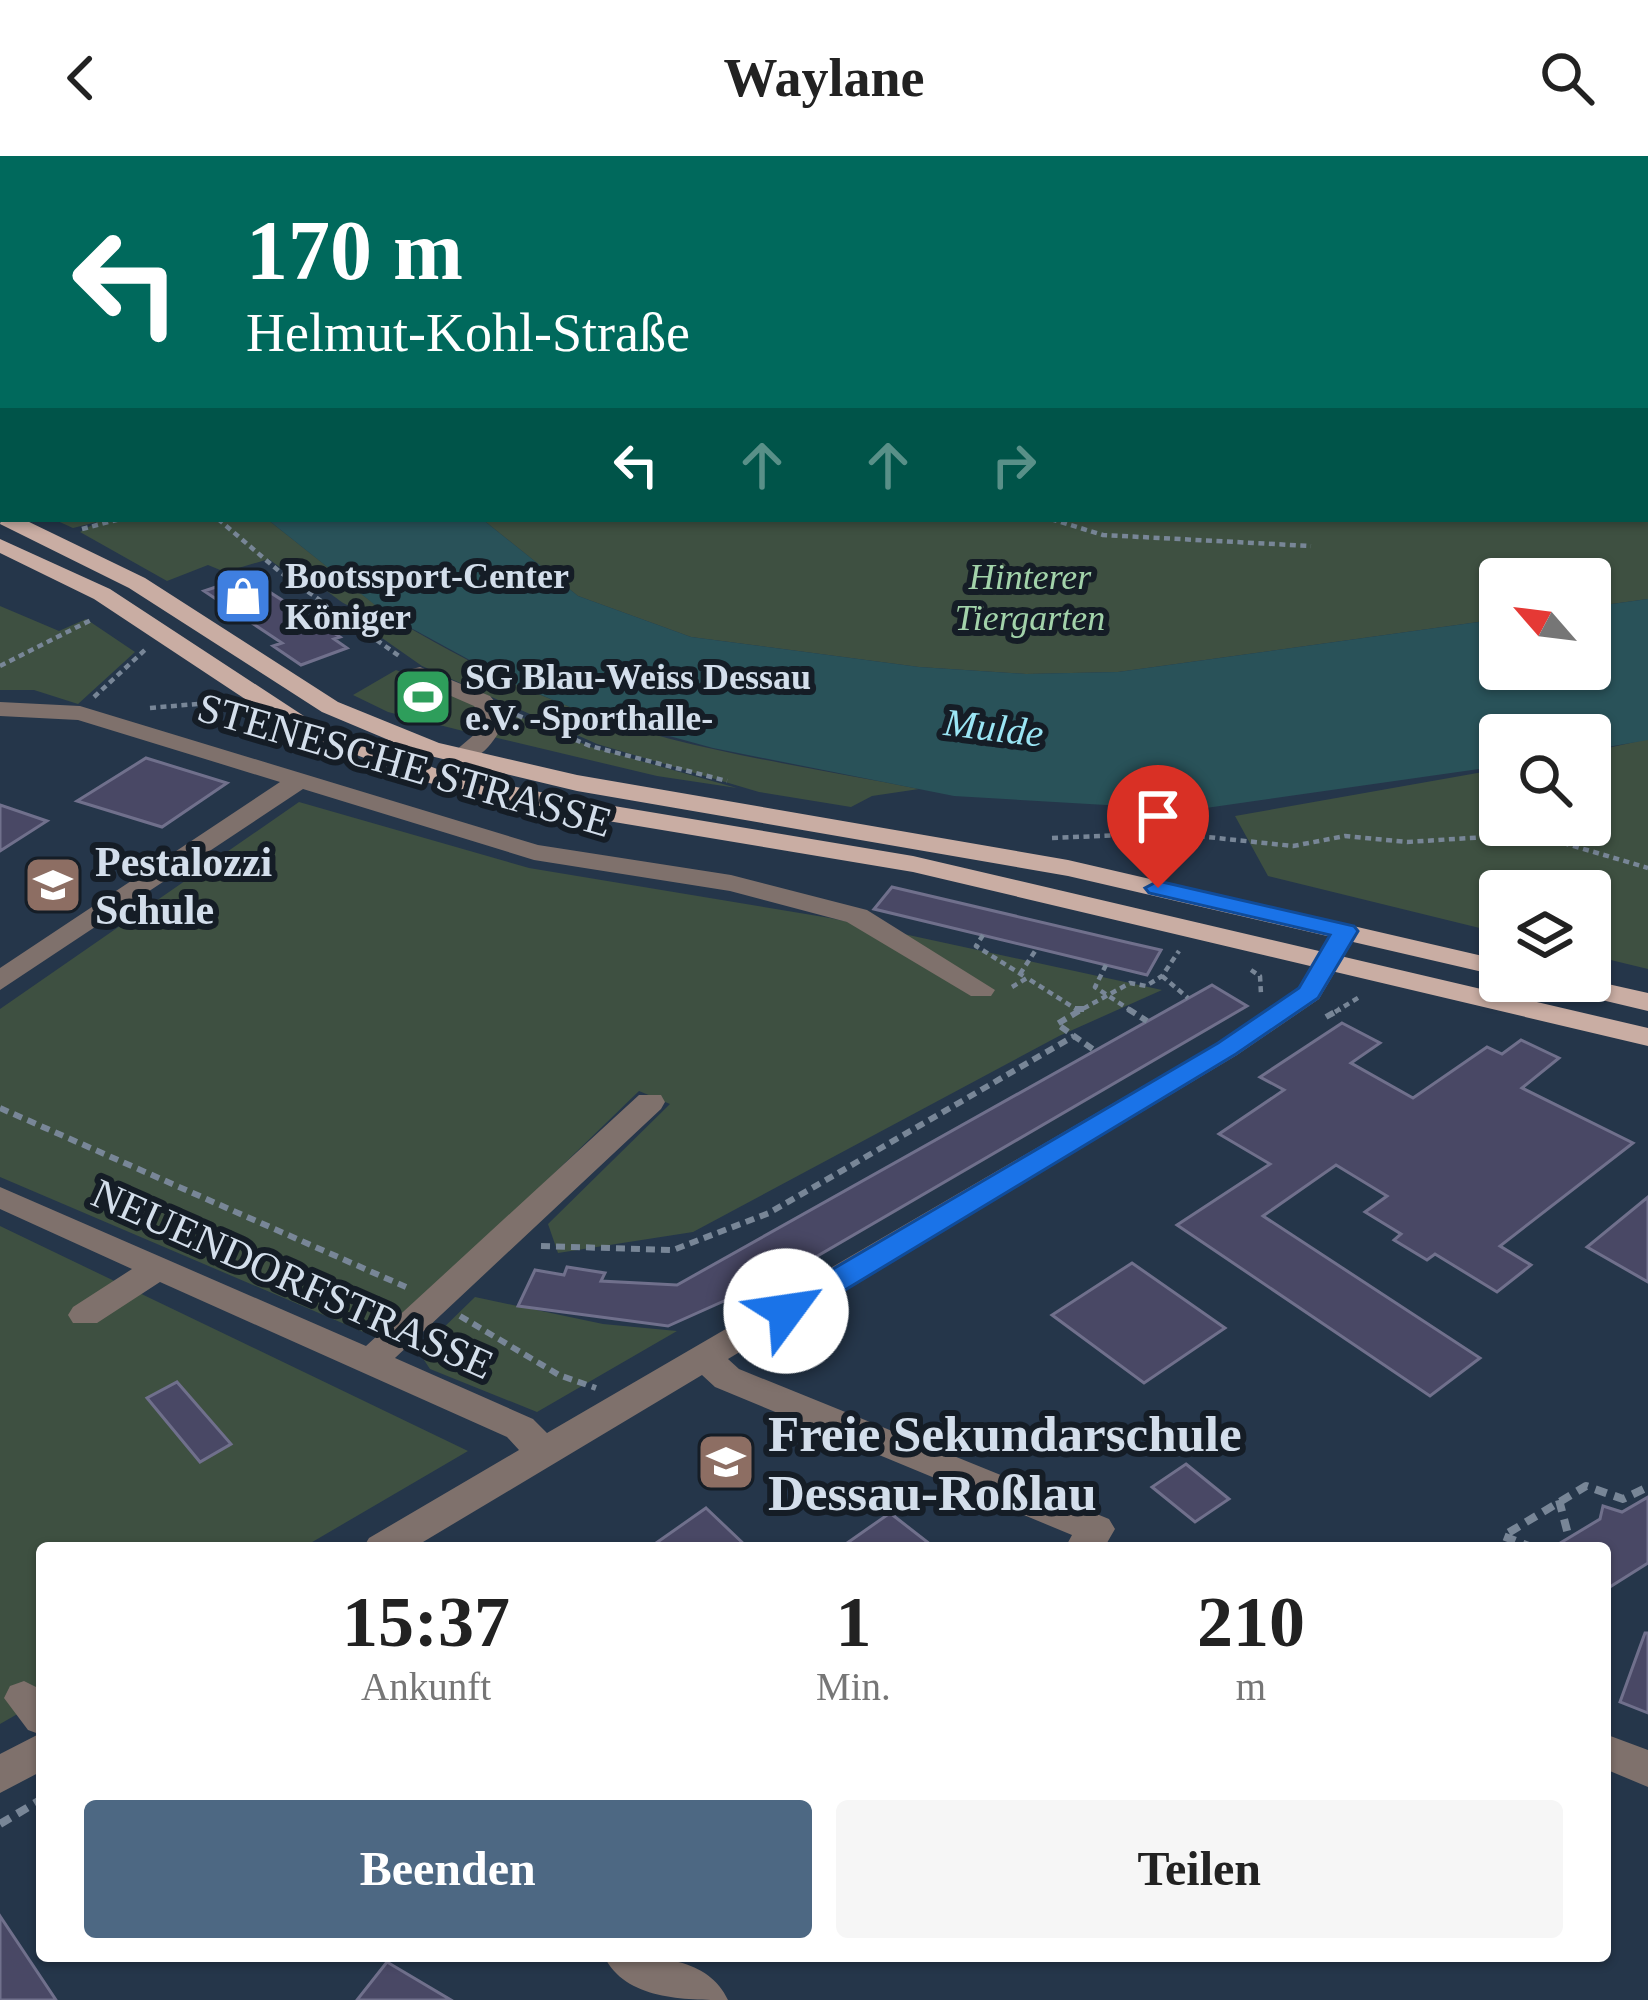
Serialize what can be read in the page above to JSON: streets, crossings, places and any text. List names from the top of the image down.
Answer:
{
  "streets": {
    "street": ["STENESCHE STRASSE", "NEUENDORFSTRASSE"]
  },
  "water": ["Mulde"],
  "parks": ["Hinterer Tiergarten"],
  "places": {
    "shop": ["Bootssport-Center Königer"],
    "sports": ["SG Blau-Weiss Dessau e.V. -Sporthalle-"],
    "school or university": ["Pestalozzi Schule", "Freie Sekundarschule Dessau-Roßlau"]
  },
  "north": "top left",
  "page": {
    "header": "Waylane",
    "turn": ["170 m", "Helmut-Kohl-Straße"],
    "eta": [
      "15:37",
      "Ankunft",
      "1",
      "Min.",
      "210",
      "m"
    ],
    "buttons": ["Beenden", "Teilen"]
  }
}
